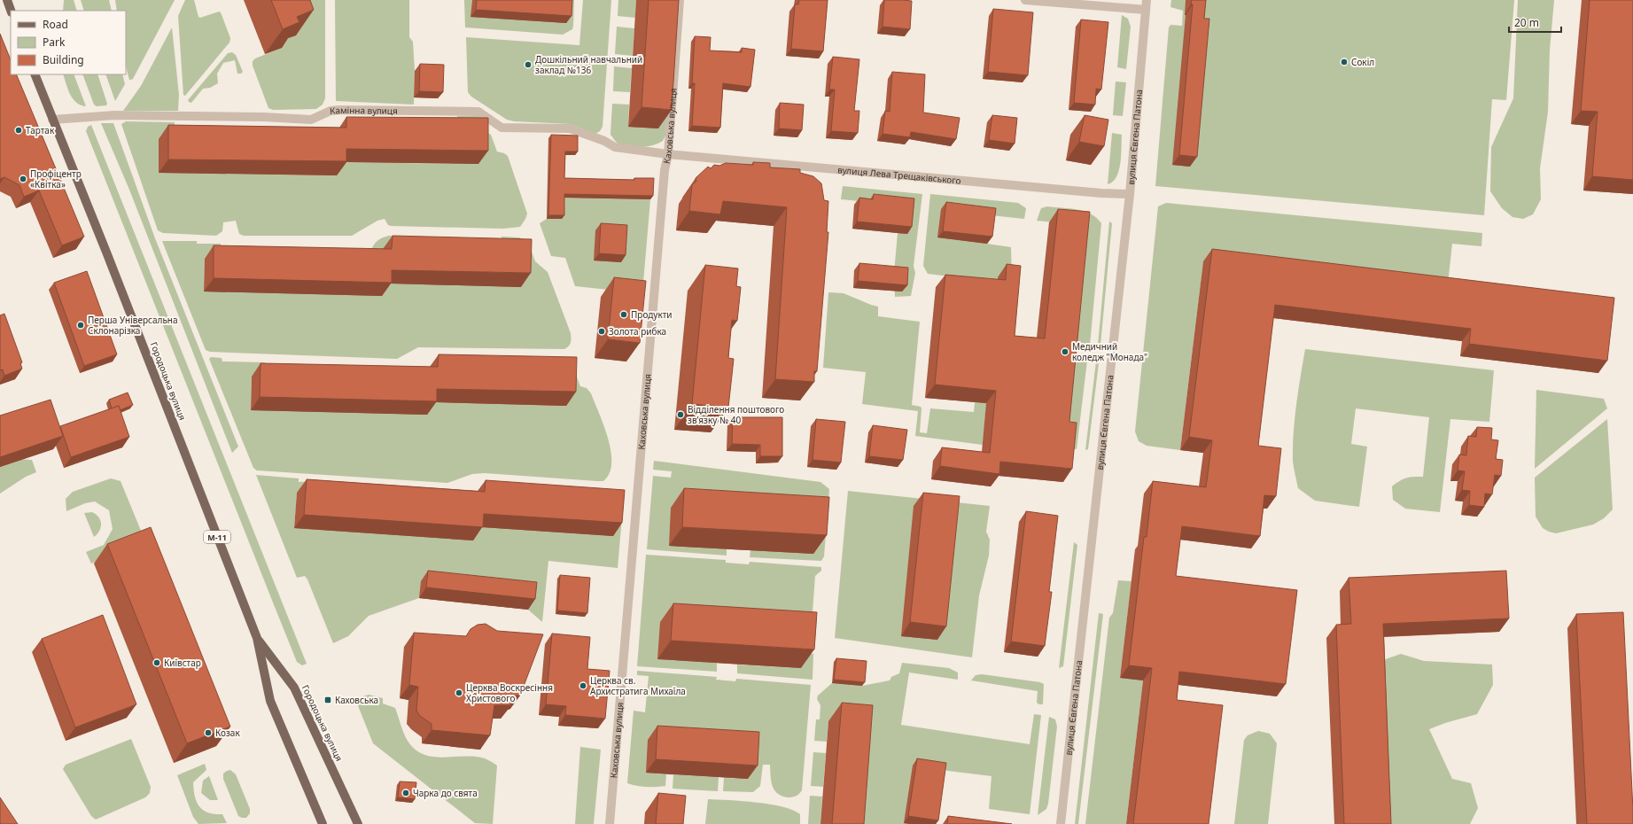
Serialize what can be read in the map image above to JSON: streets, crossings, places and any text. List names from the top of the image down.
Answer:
{
  "streets": {
    "main road": ["Городоцька вулиця", "М-11"],
    "street": [
      "Камінна вулиця",
      "Каховська вулиця",
      "вулиця Євгена Патона",
      "вулиця Лева Трещаківського"
    ]
  },
  "crossings": [
    ["Камінна вулиця", "Каховська вулиця"],
    ["Камінна вулиця", "вулиця Лева Трещаківського"],
    ["Камінна вулиця", "Городоцька вулиця"],
    ["Каховська вулиця", "вулиця Лева Трещаківського"],
    ["вулиця Євгена Патона", "вулиця Лева Трещаківського"]
  ],
  "places": {
    "other": [
      "Сокіл",
      "Дошкільний навчальний заклад №136",
      "Тартак",
      "Профіцентр «Квітка»",
      "Продукти",
      "Перша Універсальна Склонарізка",
      "Золота рибка",
      "Медичний коледж \"Монада\"",
      "Відділення поштового зв’язку № 40",
      "Київстар",
      "Церква св. Архистратига Михаїла",
      "Церква Воскресіння Христового",
      "Козак",
      "Чарка до свята"
    ],
    "transit": ["Каховська"]
  },
  "legend": ["Road", "Park", "Building"],
  "scale_bar": "20 m"
}
